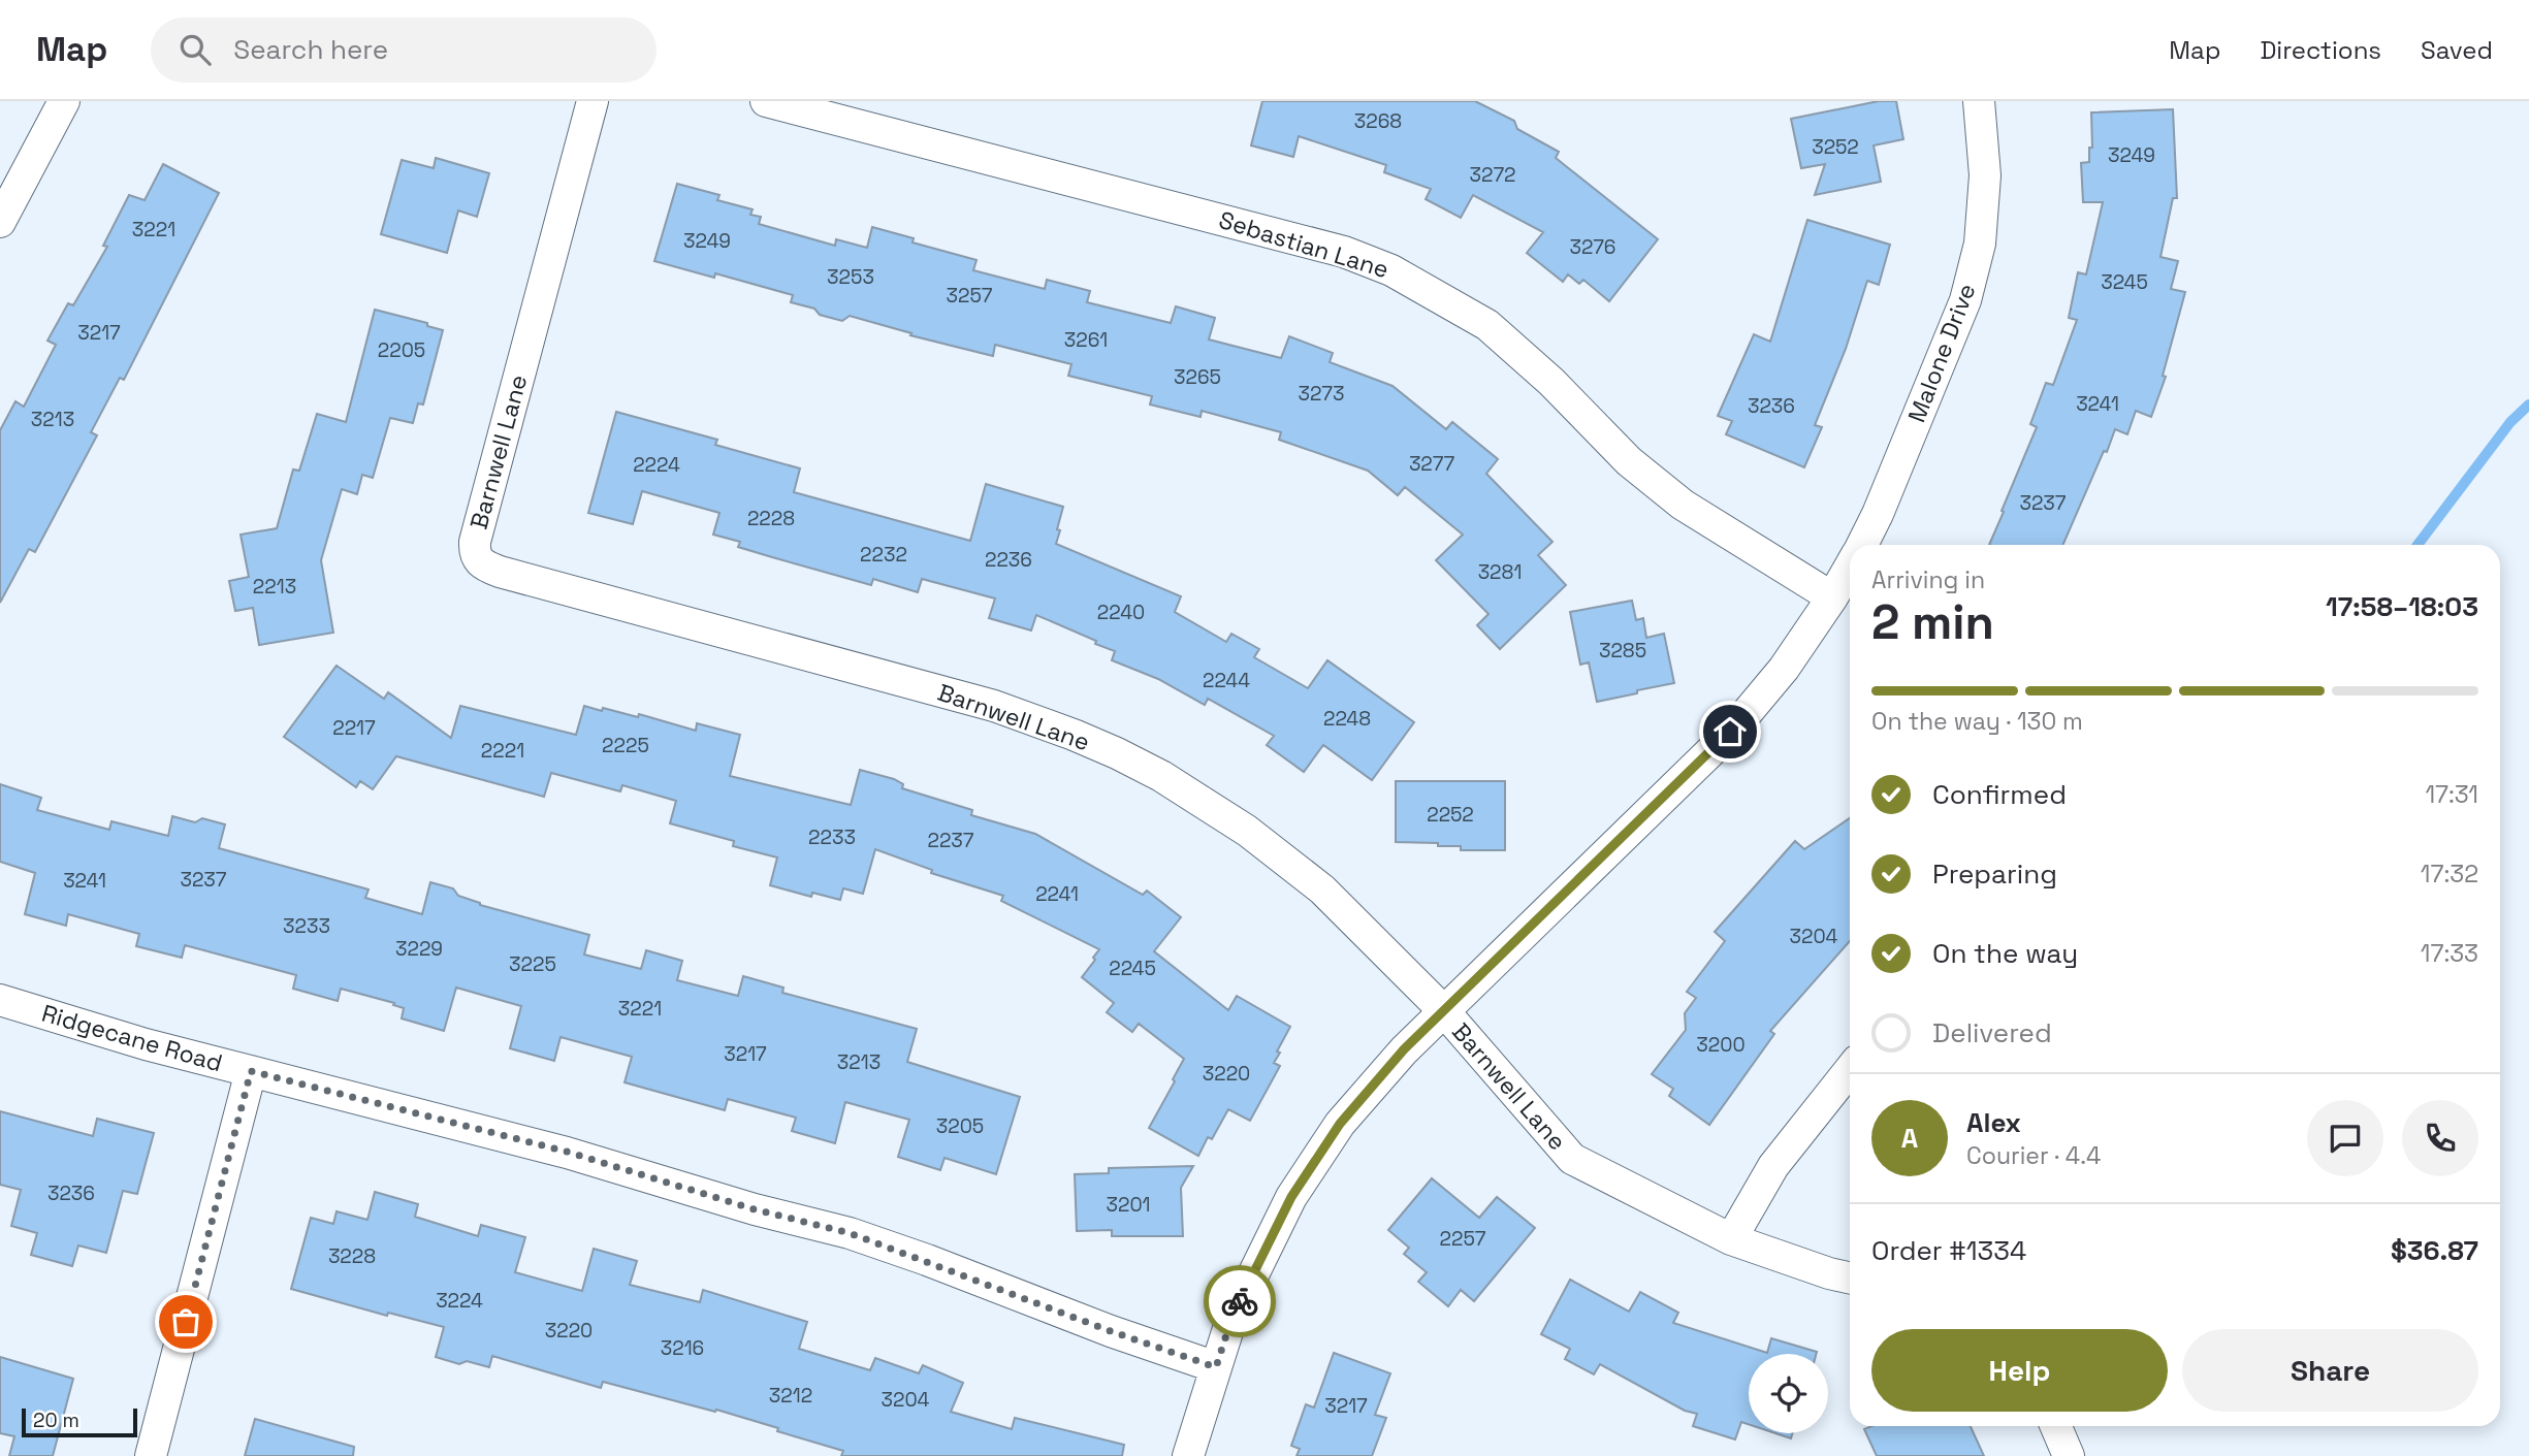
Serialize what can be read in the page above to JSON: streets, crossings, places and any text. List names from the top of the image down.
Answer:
{
  "streets": {
    "street": [
      "Sebastian Lane",
      "Malone Drive",
      "Barnwell Lane",
      "Ridgecane Road"
    ]
  },
  "crossings": [
    ["Sebastian Lane", "Malone Drive"],
    ["Malone Drive", "Barnwell Lane"],
    ["Malone Drive", "Ridgecane Road"]
  ],
  "house_numbers": [
    "3268",
    "3252",
    "3249",
    "3272",
    "3221",
    "3249",
    "3276",
    "3253",
    "3245",
    "3257",
    "3217",
    "3261",
    "2205",
    "3265",
    "3273",
    "3241",
    "3236",
    "3213",
    "3277",
    "2224",
    "3237",
    "2228",
    "2232",
    "2236",
    "3281",
    "2213",
    "2240",
    "3285",
    "2244",
    "2248",
    "2217",
    "2225",
    "2221",
    "2252",
    "2233",
    "2237",
    "3237",
    "3241",
    "2241",
    "3233",
    "3204",
    "3229",
    "3225",
    "2245",
    "3221",
    "3200",
    "3217",
    "3213",
    "3220",
    "3205",
    "3236",
    "3201",
    "2257",
    "3228",
    "3224",
    "3220",
    "3216",
    "3212",
    "3204",
    "3217"
  ],
  "scale_bar": "20 m",
  "page": {
    "header": "Map",
    "search": "Search here",
    "nav": ["Map", "Directions", "Saved"],
    "heading": ["2 min", "Arriving in", "17:58–18:03"],
    "panel": [
      "Alex",
      "Courier · 4.4",
      "Order #1334",
      "$36.87"
    ],
    "bar": "On the way · 130 m",
    "list": [
      ["Confirmed", "17:31"],
      ["Preparing", "17:32"],
      ["On the way", "17:33"],
      "Delivered"
    ],
    "round": "A",
    "buttons": ["Help", "Share"],
    "scale": "20 m"
  }
}
